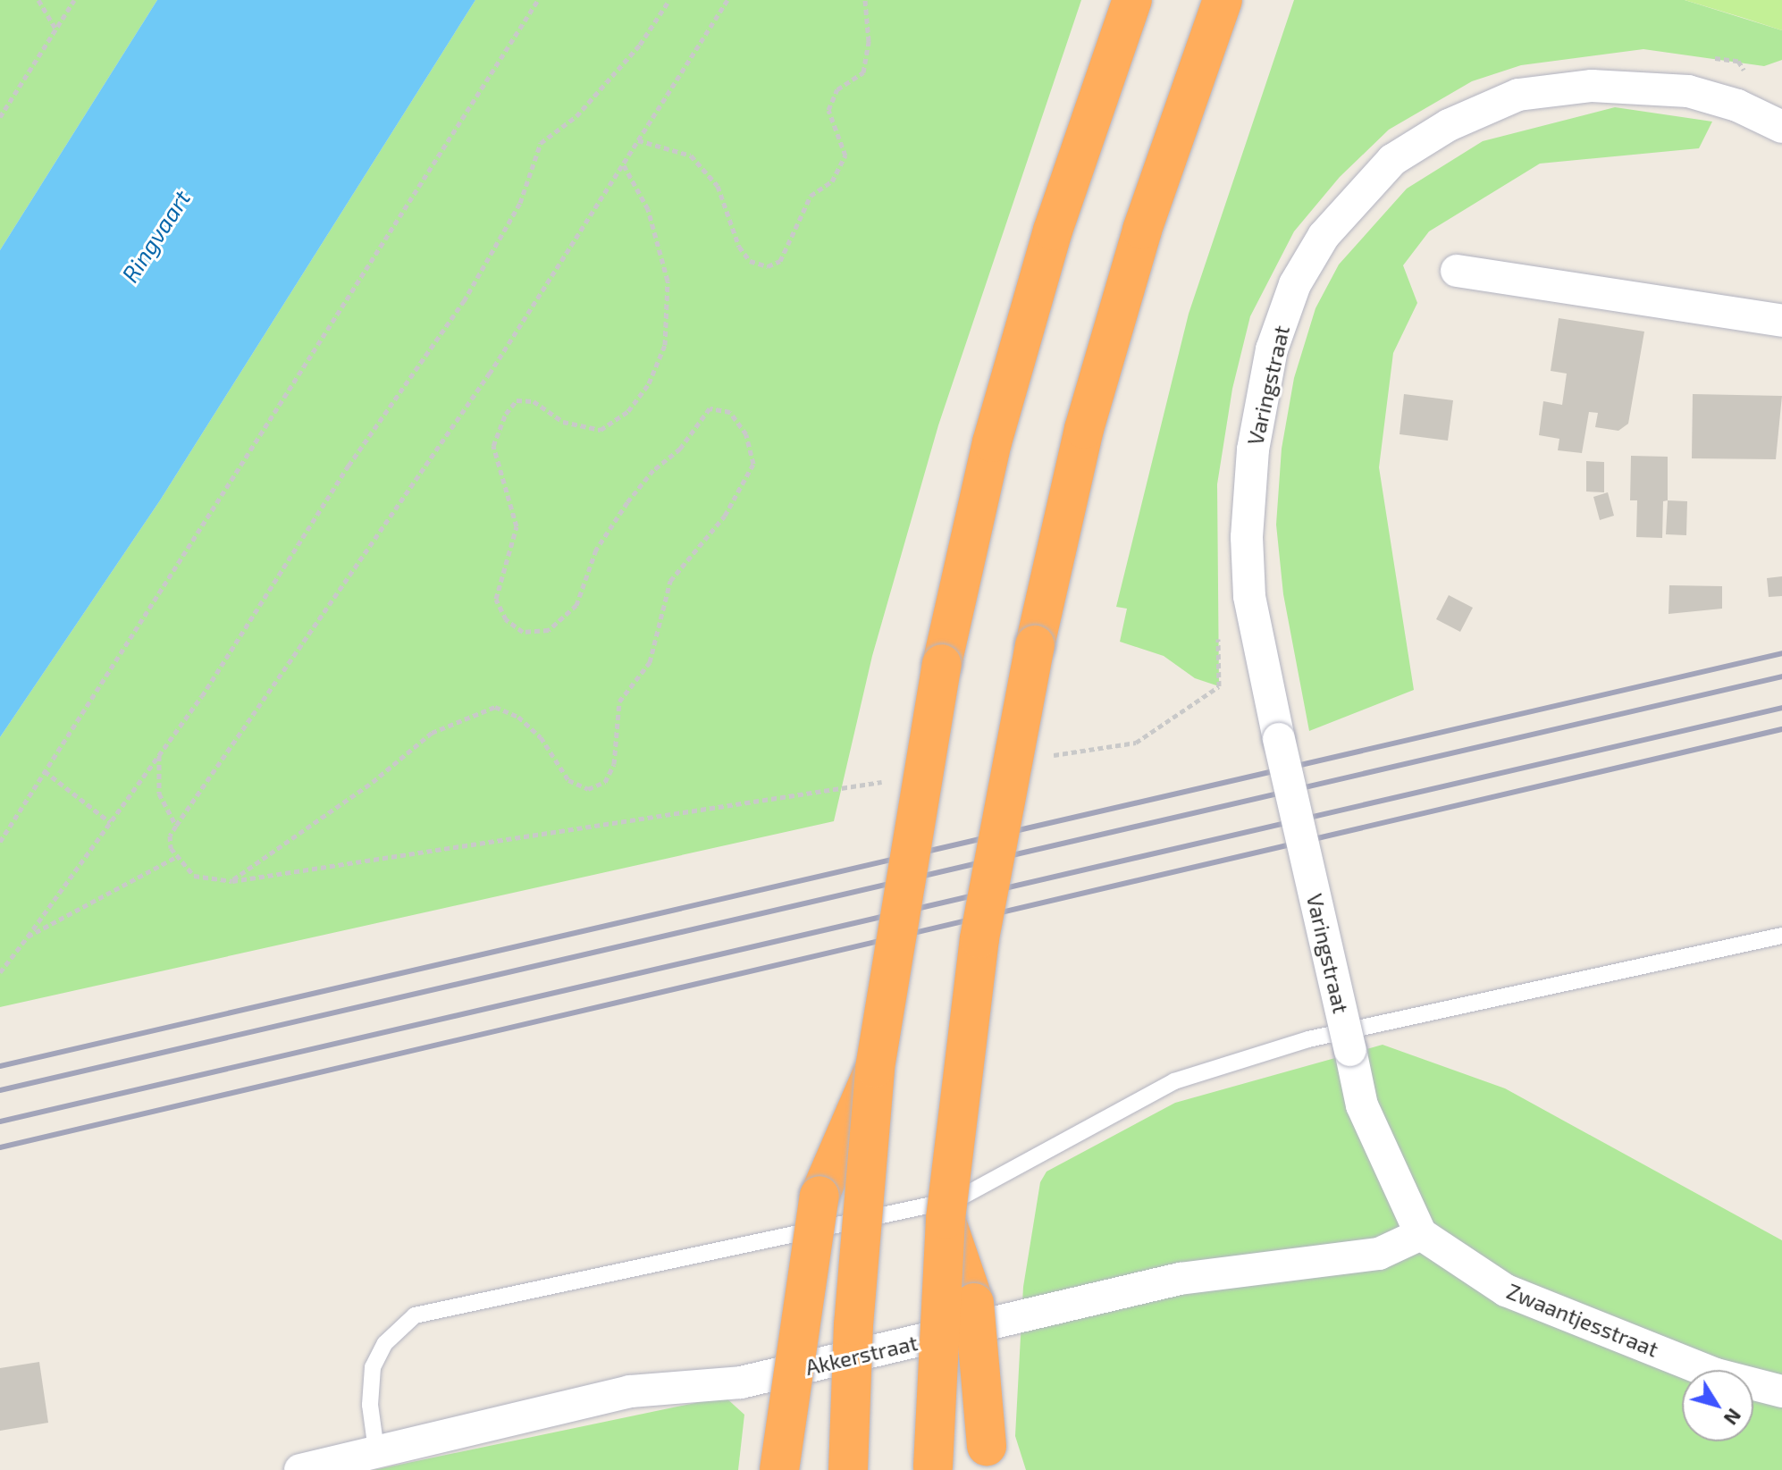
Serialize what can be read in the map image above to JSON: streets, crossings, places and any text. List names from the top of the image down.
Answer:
{
  "streets": {
    "street": ["Varingstraat", "Zwaantjesstraat", "Akkerstraat"]
  },
  "crossings": [
    ["Varingstraat", "Zwaantjesstraat"],
    ["Varingstraat", "Akkerstraat"],
    ["Zwaantjesstraat", "Akkerstraat"]
  ],
  "water": ["Ringvaart"],
  "north": "bottom right"
}
